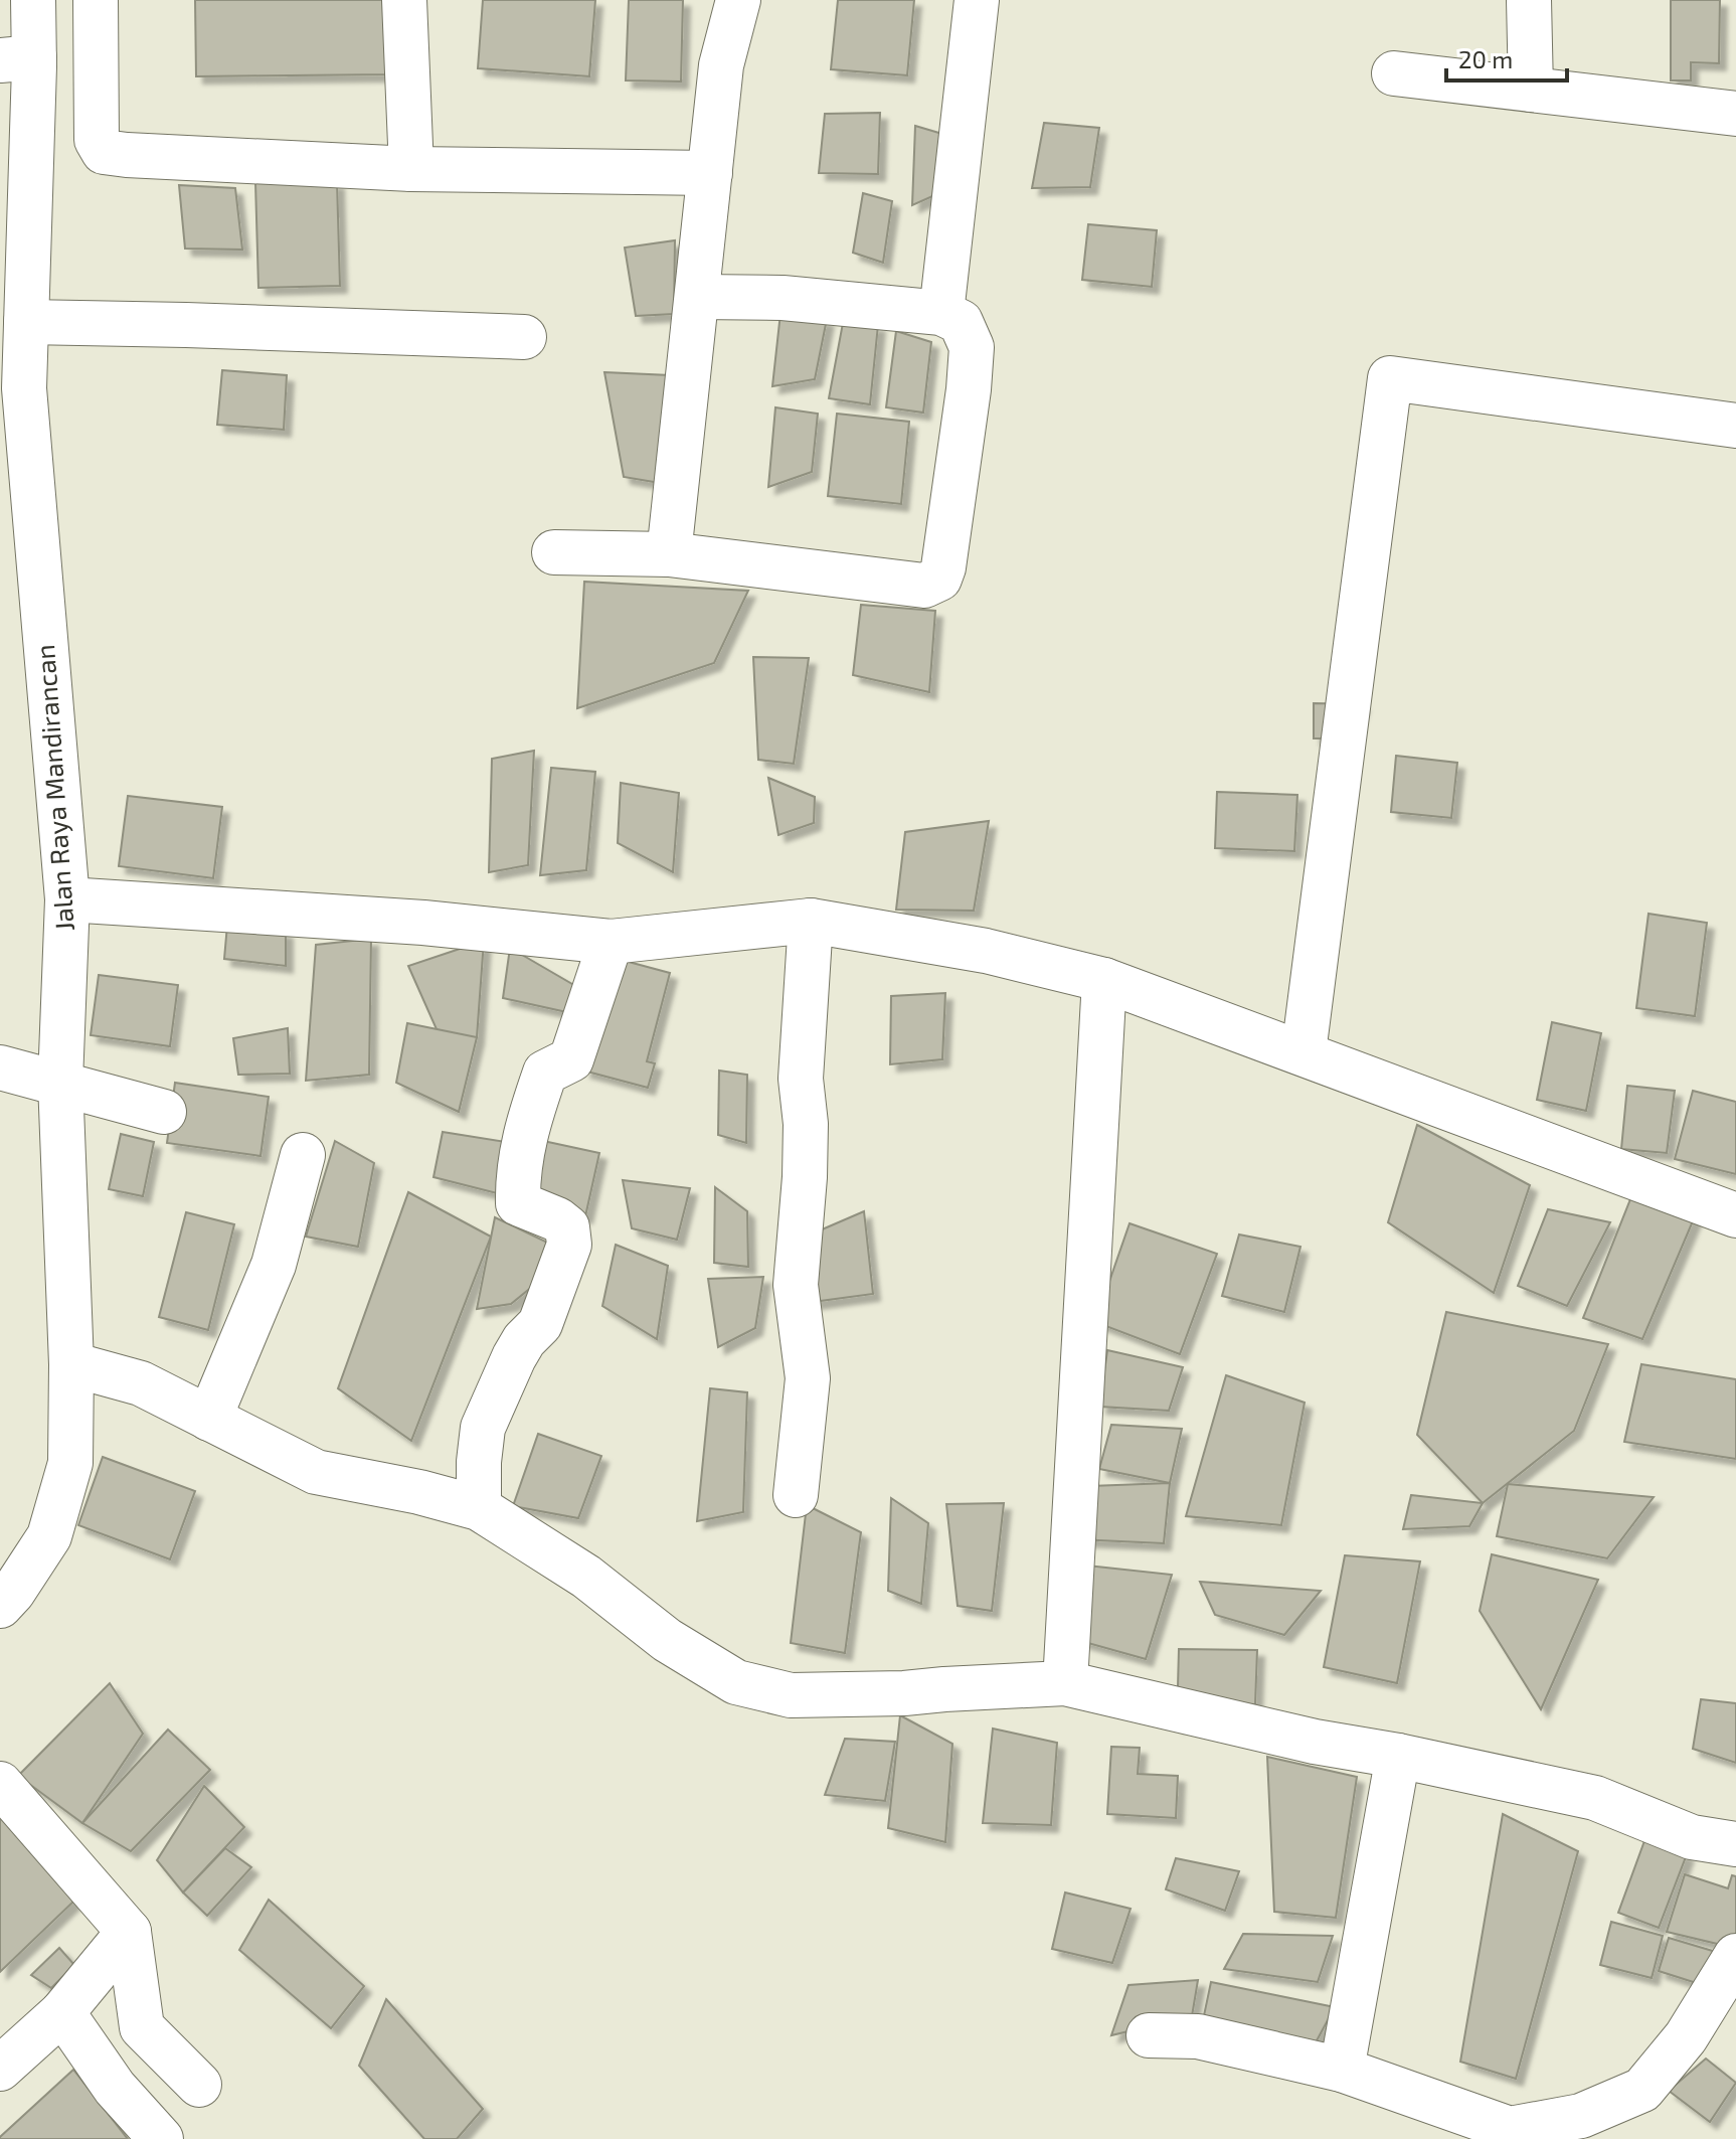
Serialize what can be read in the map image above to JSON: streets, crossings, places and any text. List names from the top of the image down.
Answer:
{
  "streets": {
    "street": ["Jalan Raya Mandirancan"]
  },
  "scale_bar": "20 m"
}
